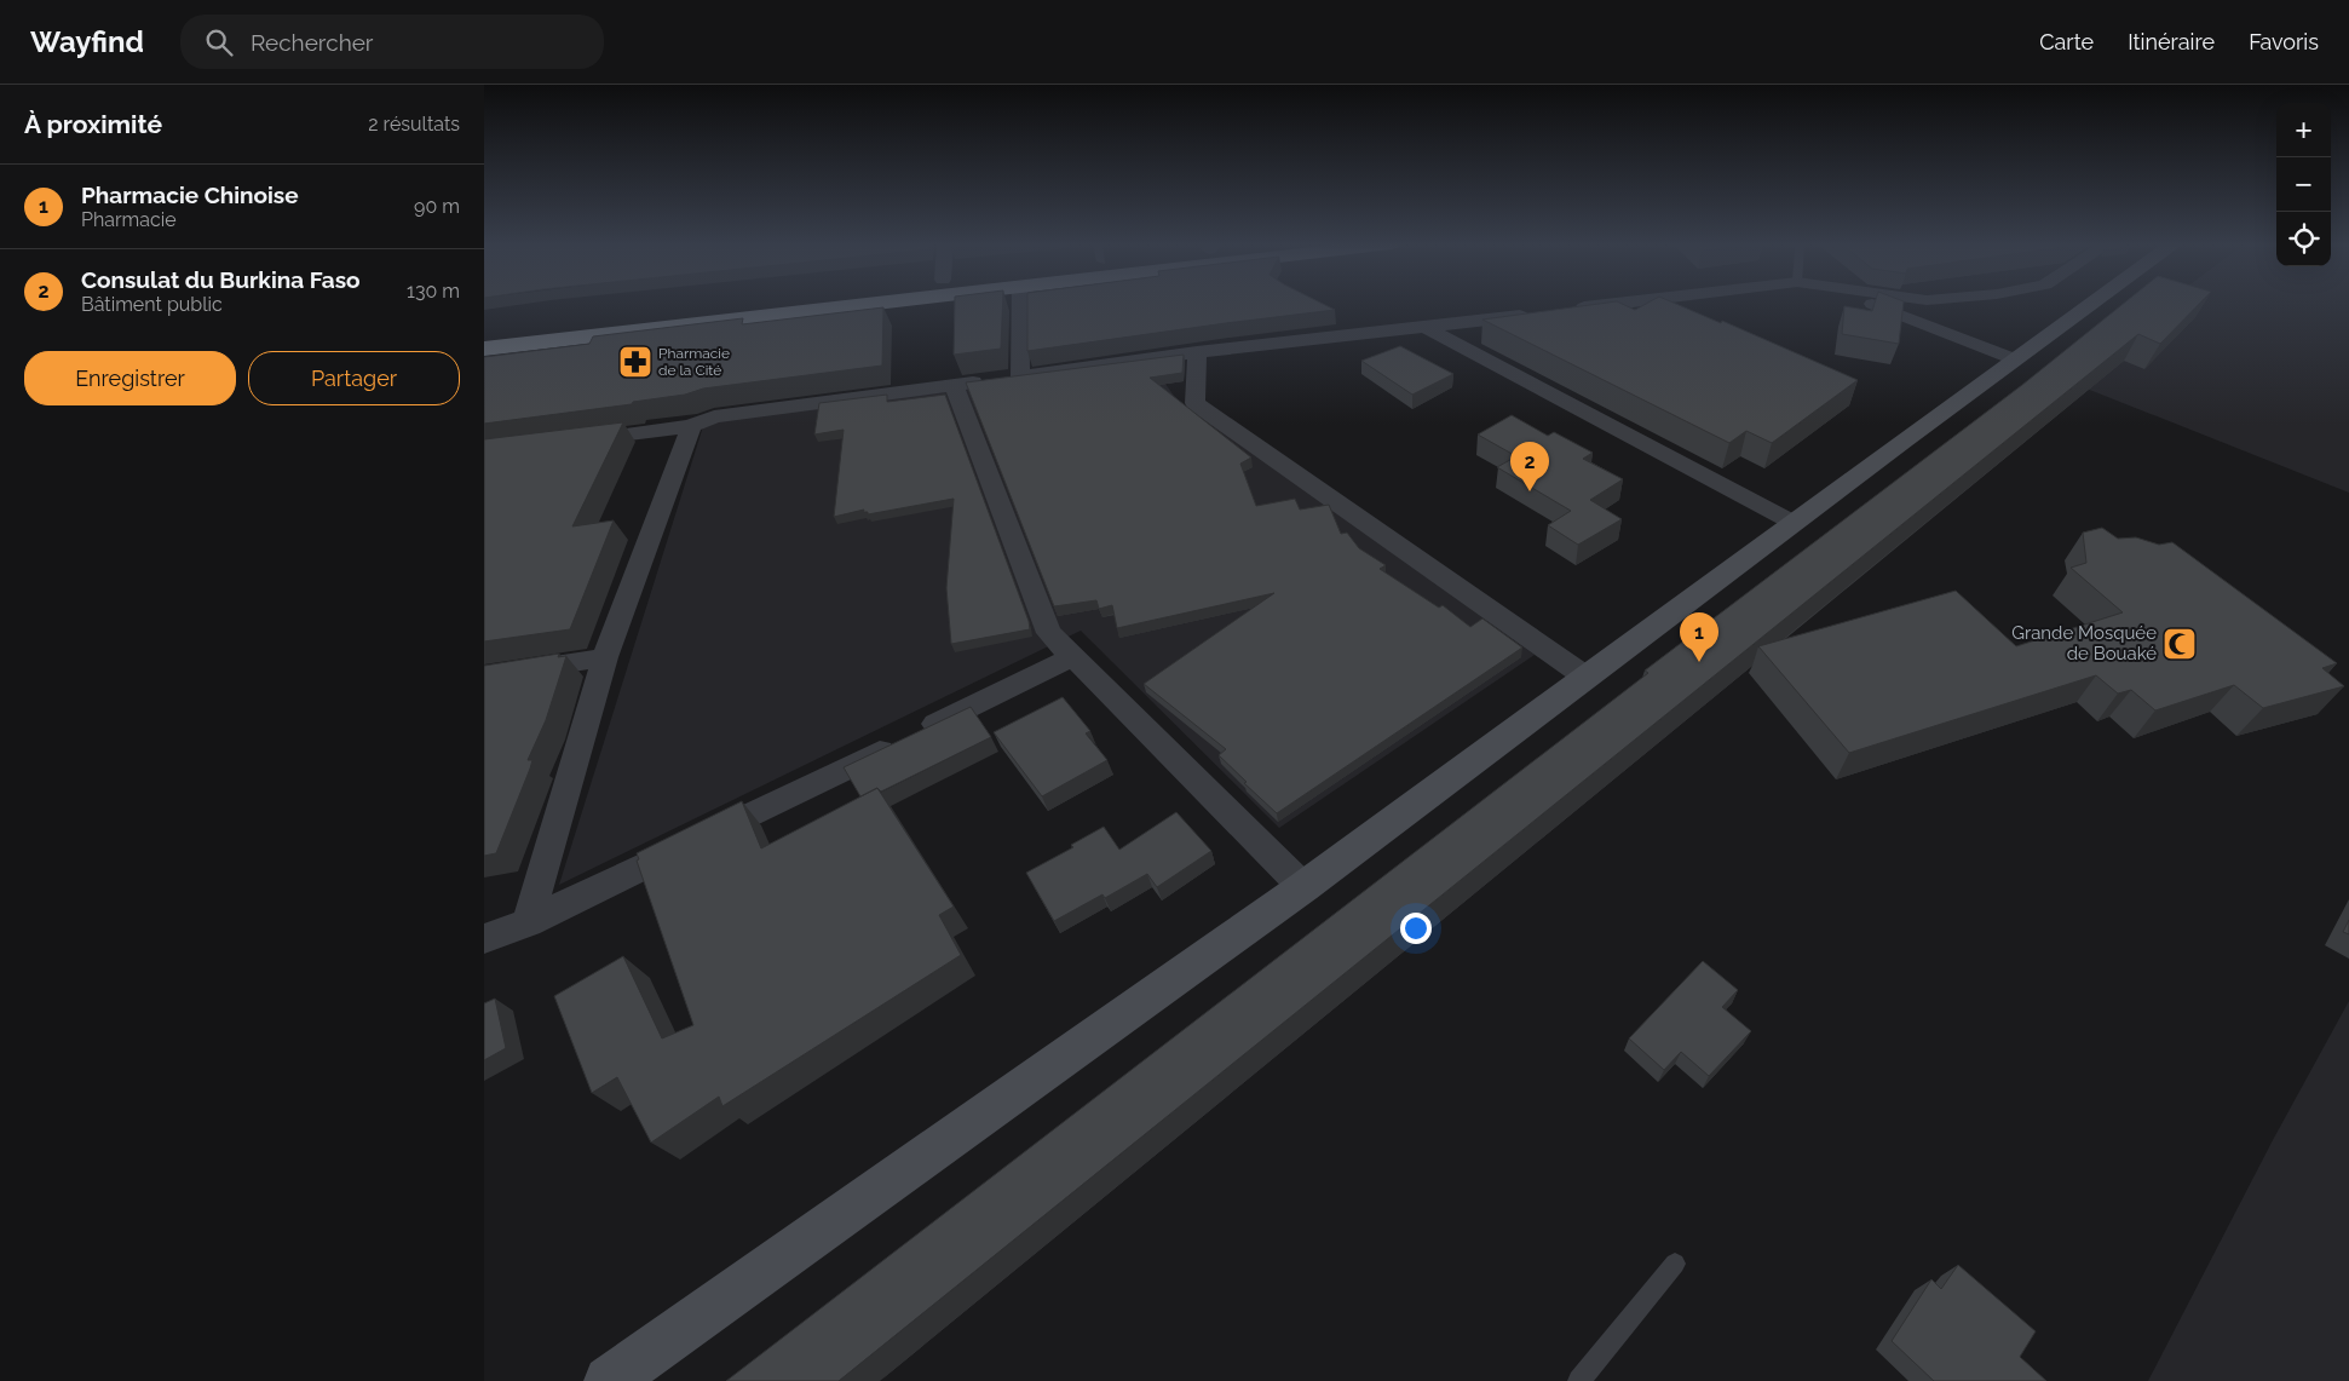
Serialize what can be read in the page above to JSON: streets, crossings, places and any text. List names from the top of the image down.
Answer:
{
  "places": {
    "pharmacy": ["Pharmacie de la Cité"],
    "mosque": ["Grande Mosquée de Bouaké"]
  },
  "page": {
    "header": "Wayfind",
    "search": "Rechercher",
    "nav": ["Carte", "Itinéraire", "Favoris"],
    "heading": ["À proximité", "2 résultats"],
    "map_buttons": ["+", "−"],
    "list": [
      {
        "mark": "1",
        "name": "Pharmacie Chinoise",
        "note": "Pharmacie",
        "value": "90 m"
      },
      {
        "mark": "2",
        "name": "Consulat du Burkina Faso",
        "note": "Bâtiment public",
        "value": "130 m"
      }
    ],
    "buttons": ["Enregistrer", "Partager"],
    "pins": ["2", "1"]
  }
}
